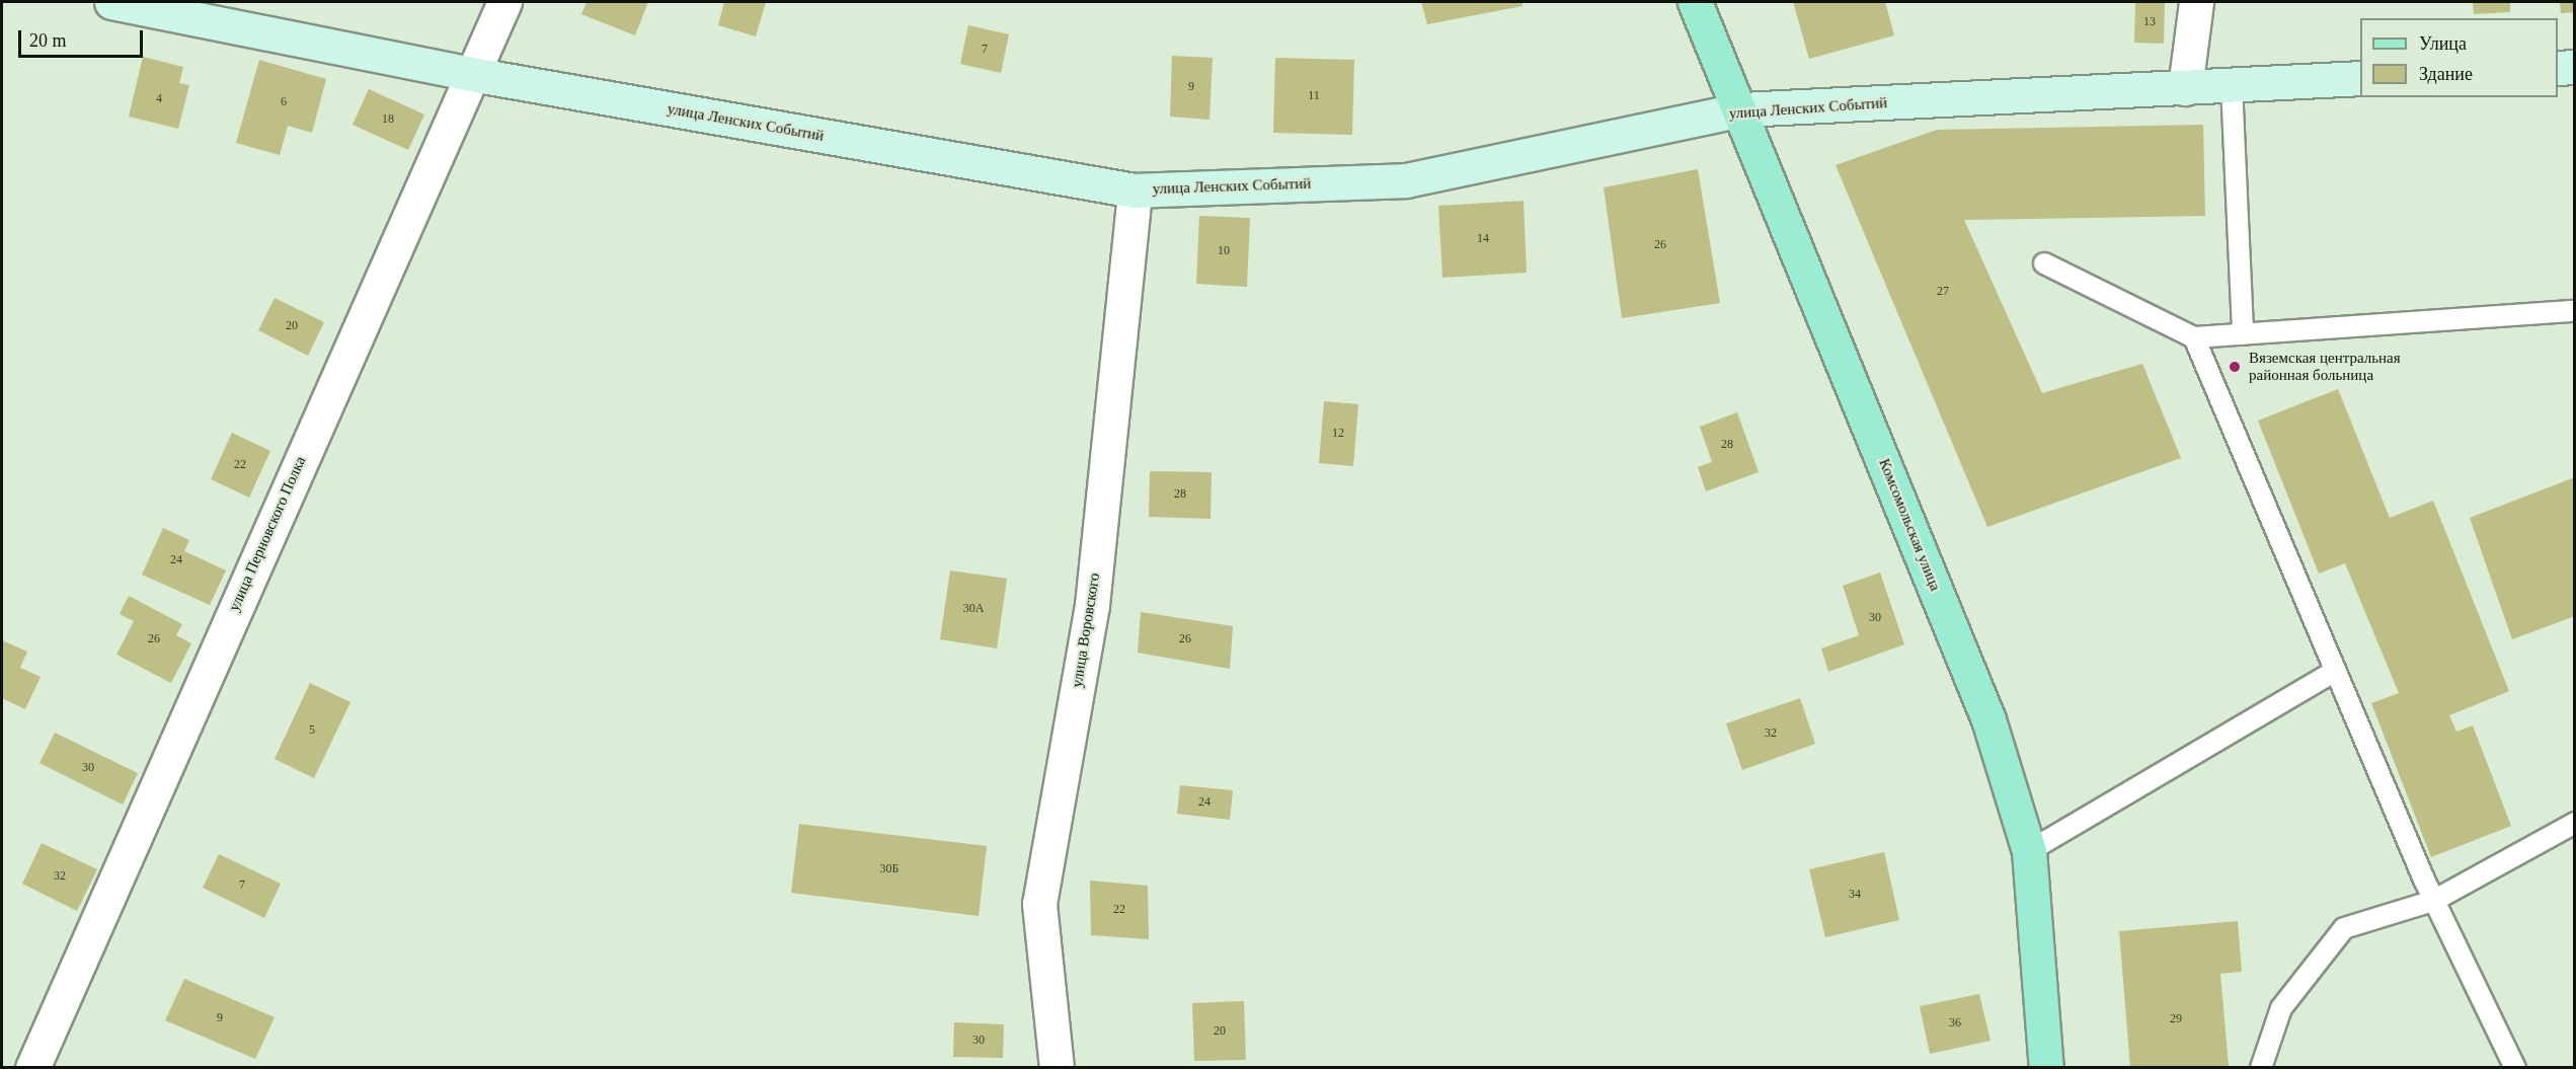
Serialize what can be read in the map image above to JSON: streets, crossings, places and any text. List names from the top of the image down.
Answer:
{
  "streets": {
    "main road": ["Комсомольская улица"],
    "street": ["улица Ленских Событий", "улица Перновского Полка", "улица Воровского"]
  },
  "crossings": [
    ["улица Ленских Событий", "Комсомольская улица"],
    ["улица Ленских Событий", "улица Перновского Полка"],
    ["улица Ленских Событий", "улица Воровского"]
  ],
  "places": ["Вяземская центральная районная больница"],
  "house_numbers": [
    "13",
    "7",
    "9",
    "11",
    "4",
    "6",
    "18",
    "14",
    "26",
    "10",
    "27",
    "20",
    "12",
    "28",
    "22",
    "28",
    "24",
    "30А",
    "30",
    "26",
    "26",
    "5",
    "32",
    "30",
    "24",
    "30Б",
    "32",
    "7",
    "34",
    "22",
    "9",
    "29",
    "36",
    "20",
    "30"
  ],
  "legend": ["Улица", "Здание"],
  "scale_bar": "20 m"
}
